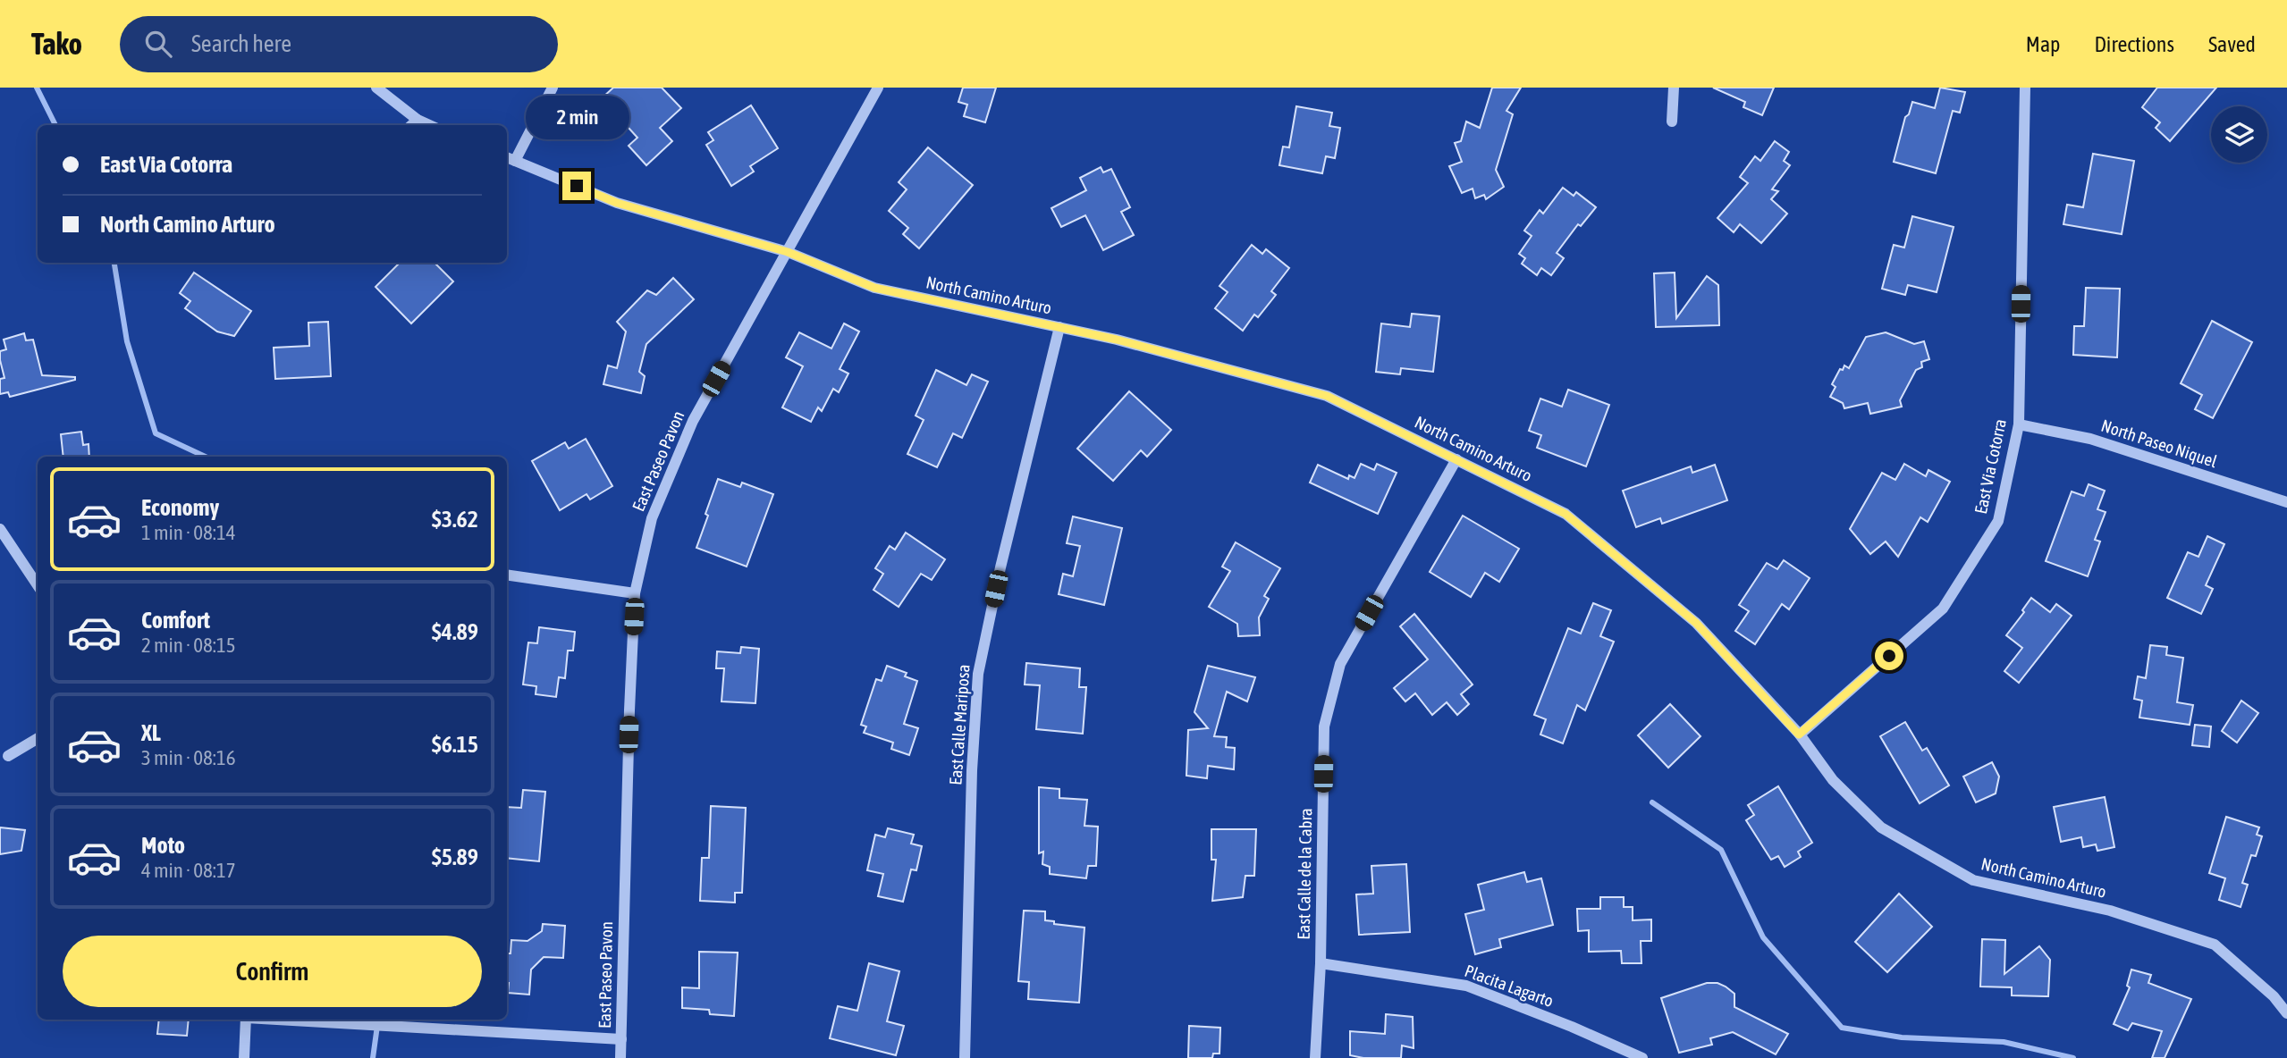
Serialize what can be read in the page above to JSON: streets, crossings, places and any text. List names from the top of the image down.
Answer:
{
  "streets": {
    "street": [
      "North Camino Arturo",
      "North Paseo Niquel",
      "East Paseo Pavon",
      "East Via Cotorra",
      "East Calle Mariposa",
      "East Calle de la Cabra",
      "Placita Lagarto"
    ]
  },
  "crossings": [
    ["North Camino Arturo", "East Paseo Pavon"],
    ["North Camino Arturo", "East Via Cotorra"],
    ["North Camino Arturo", "East Calle Mariposa"],
    ["North Camino Arturo", "East Calle de la Cabra"],
    ["North Paseo Niquel", "East Via Cotorra"],
    ["East Calle de la Cabra", "Placita Lagarto"]
  ],
  "page": {
    "header": "Tako",
    "search": "Search here",
    "nav": ["Map", "Directions", "Saved"],
    "bubble": "2 min",
    "banner": ["East Via Cotorra", "North Camino Arturo"],
    "list": [
      {
        "name": "Economy",
        "note": "1 min · 08:14",
        "value": "$3.62"
      },
      {
        "name": "Comfort",
        "note": "2 min · 08:15",
        "value": "$4.89"
      },
      {
        "name": "XL",
        "note": "3 min · 08:16",
        "value": "$6.15"
      },
      {
        "name": "Moto",
        "note": "4 min · 08:17",
        "value": "$5.89"
      }
    ],
    "buttons": "Confirm"
  }
}
